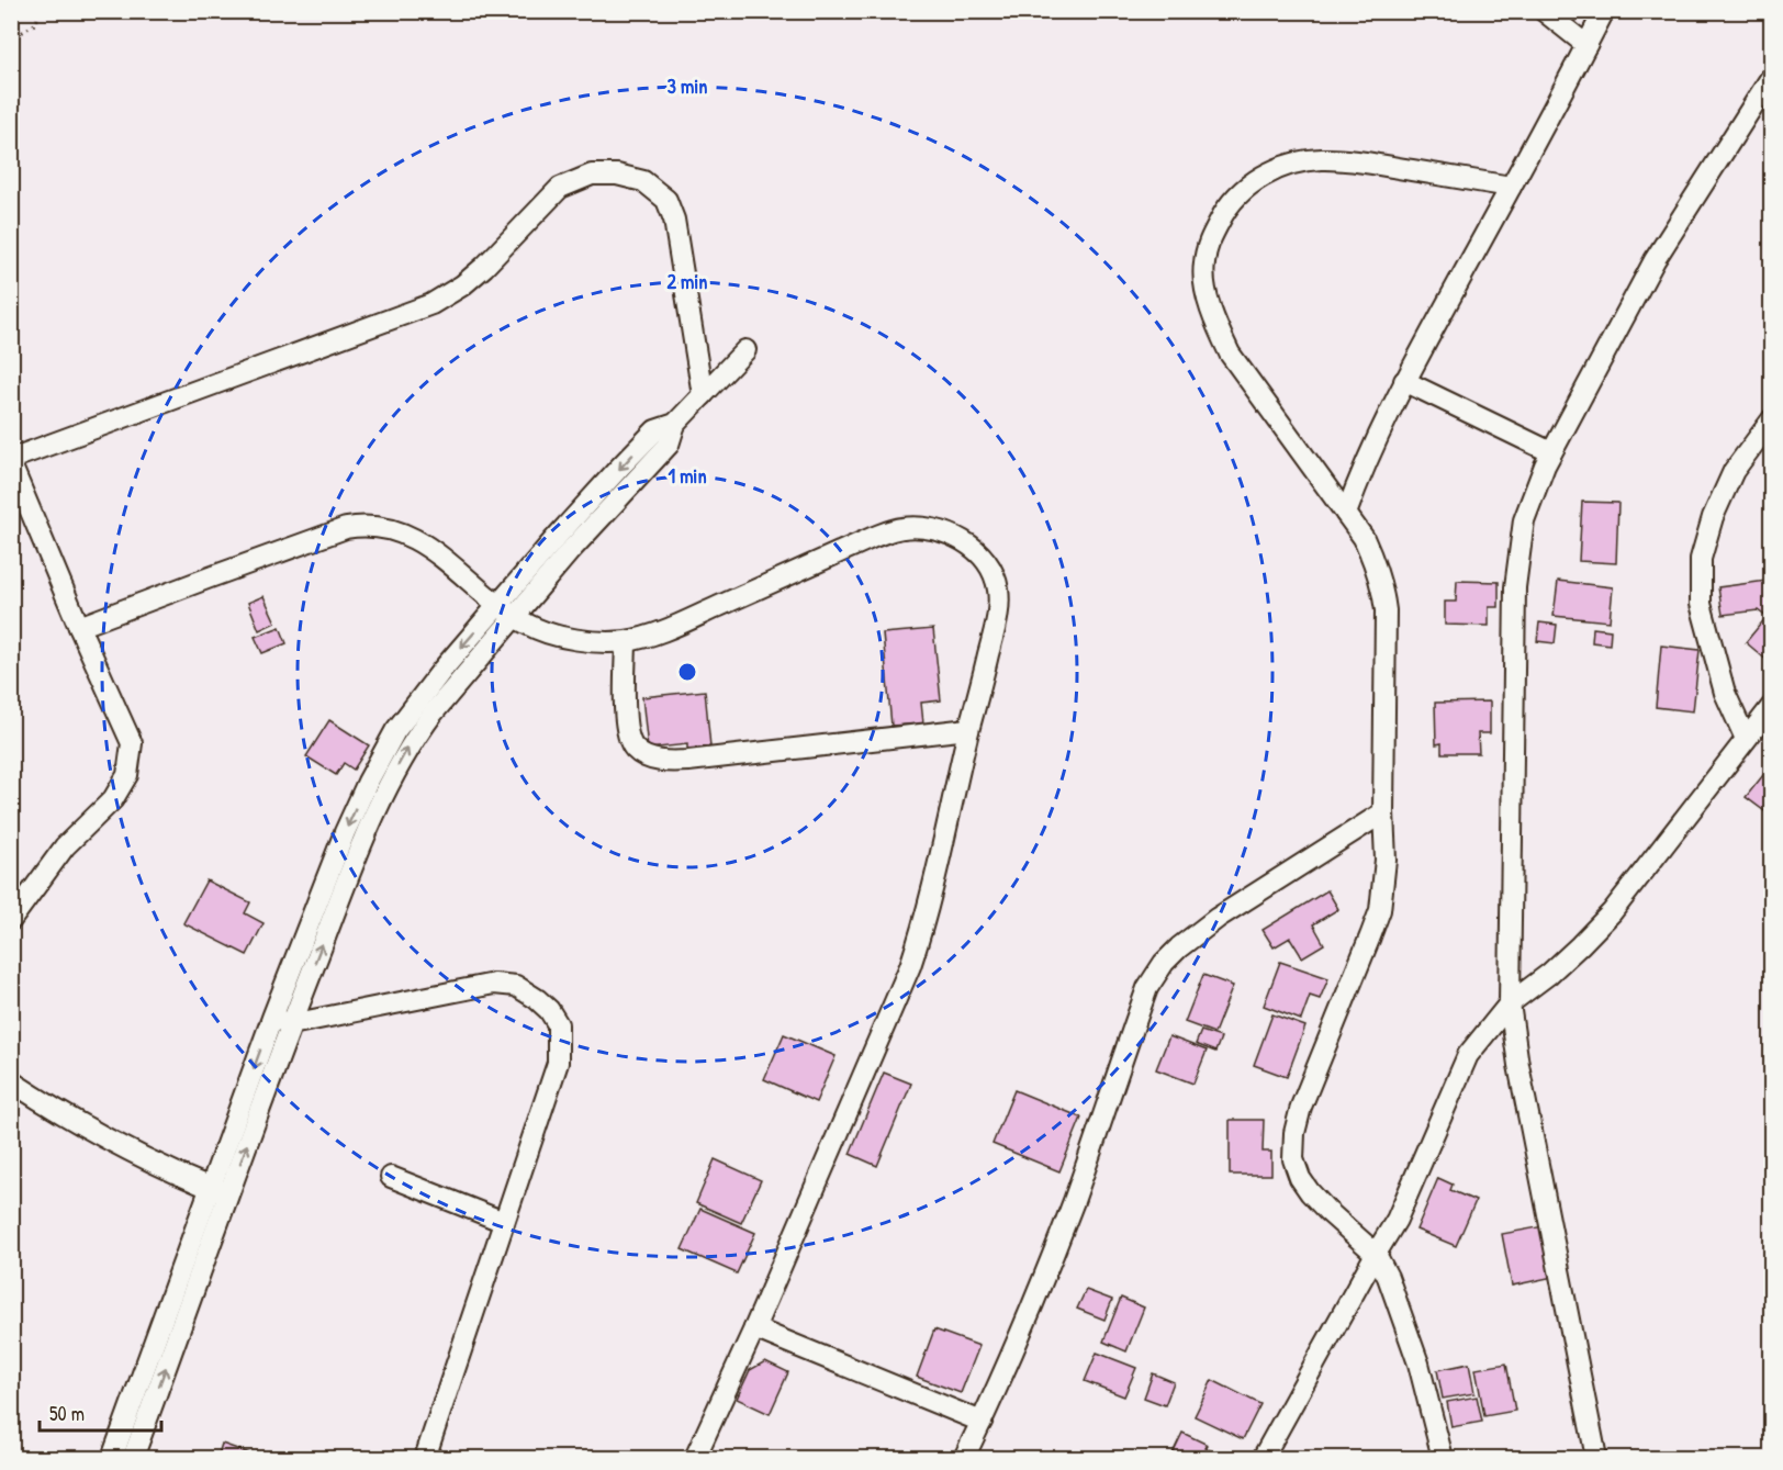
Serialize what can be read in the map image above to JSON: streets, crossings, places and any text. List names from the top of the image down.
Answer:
{
  "scale_bar": "50 m",
  "rings": ["3 min", "2 min", "1 min"]
}
